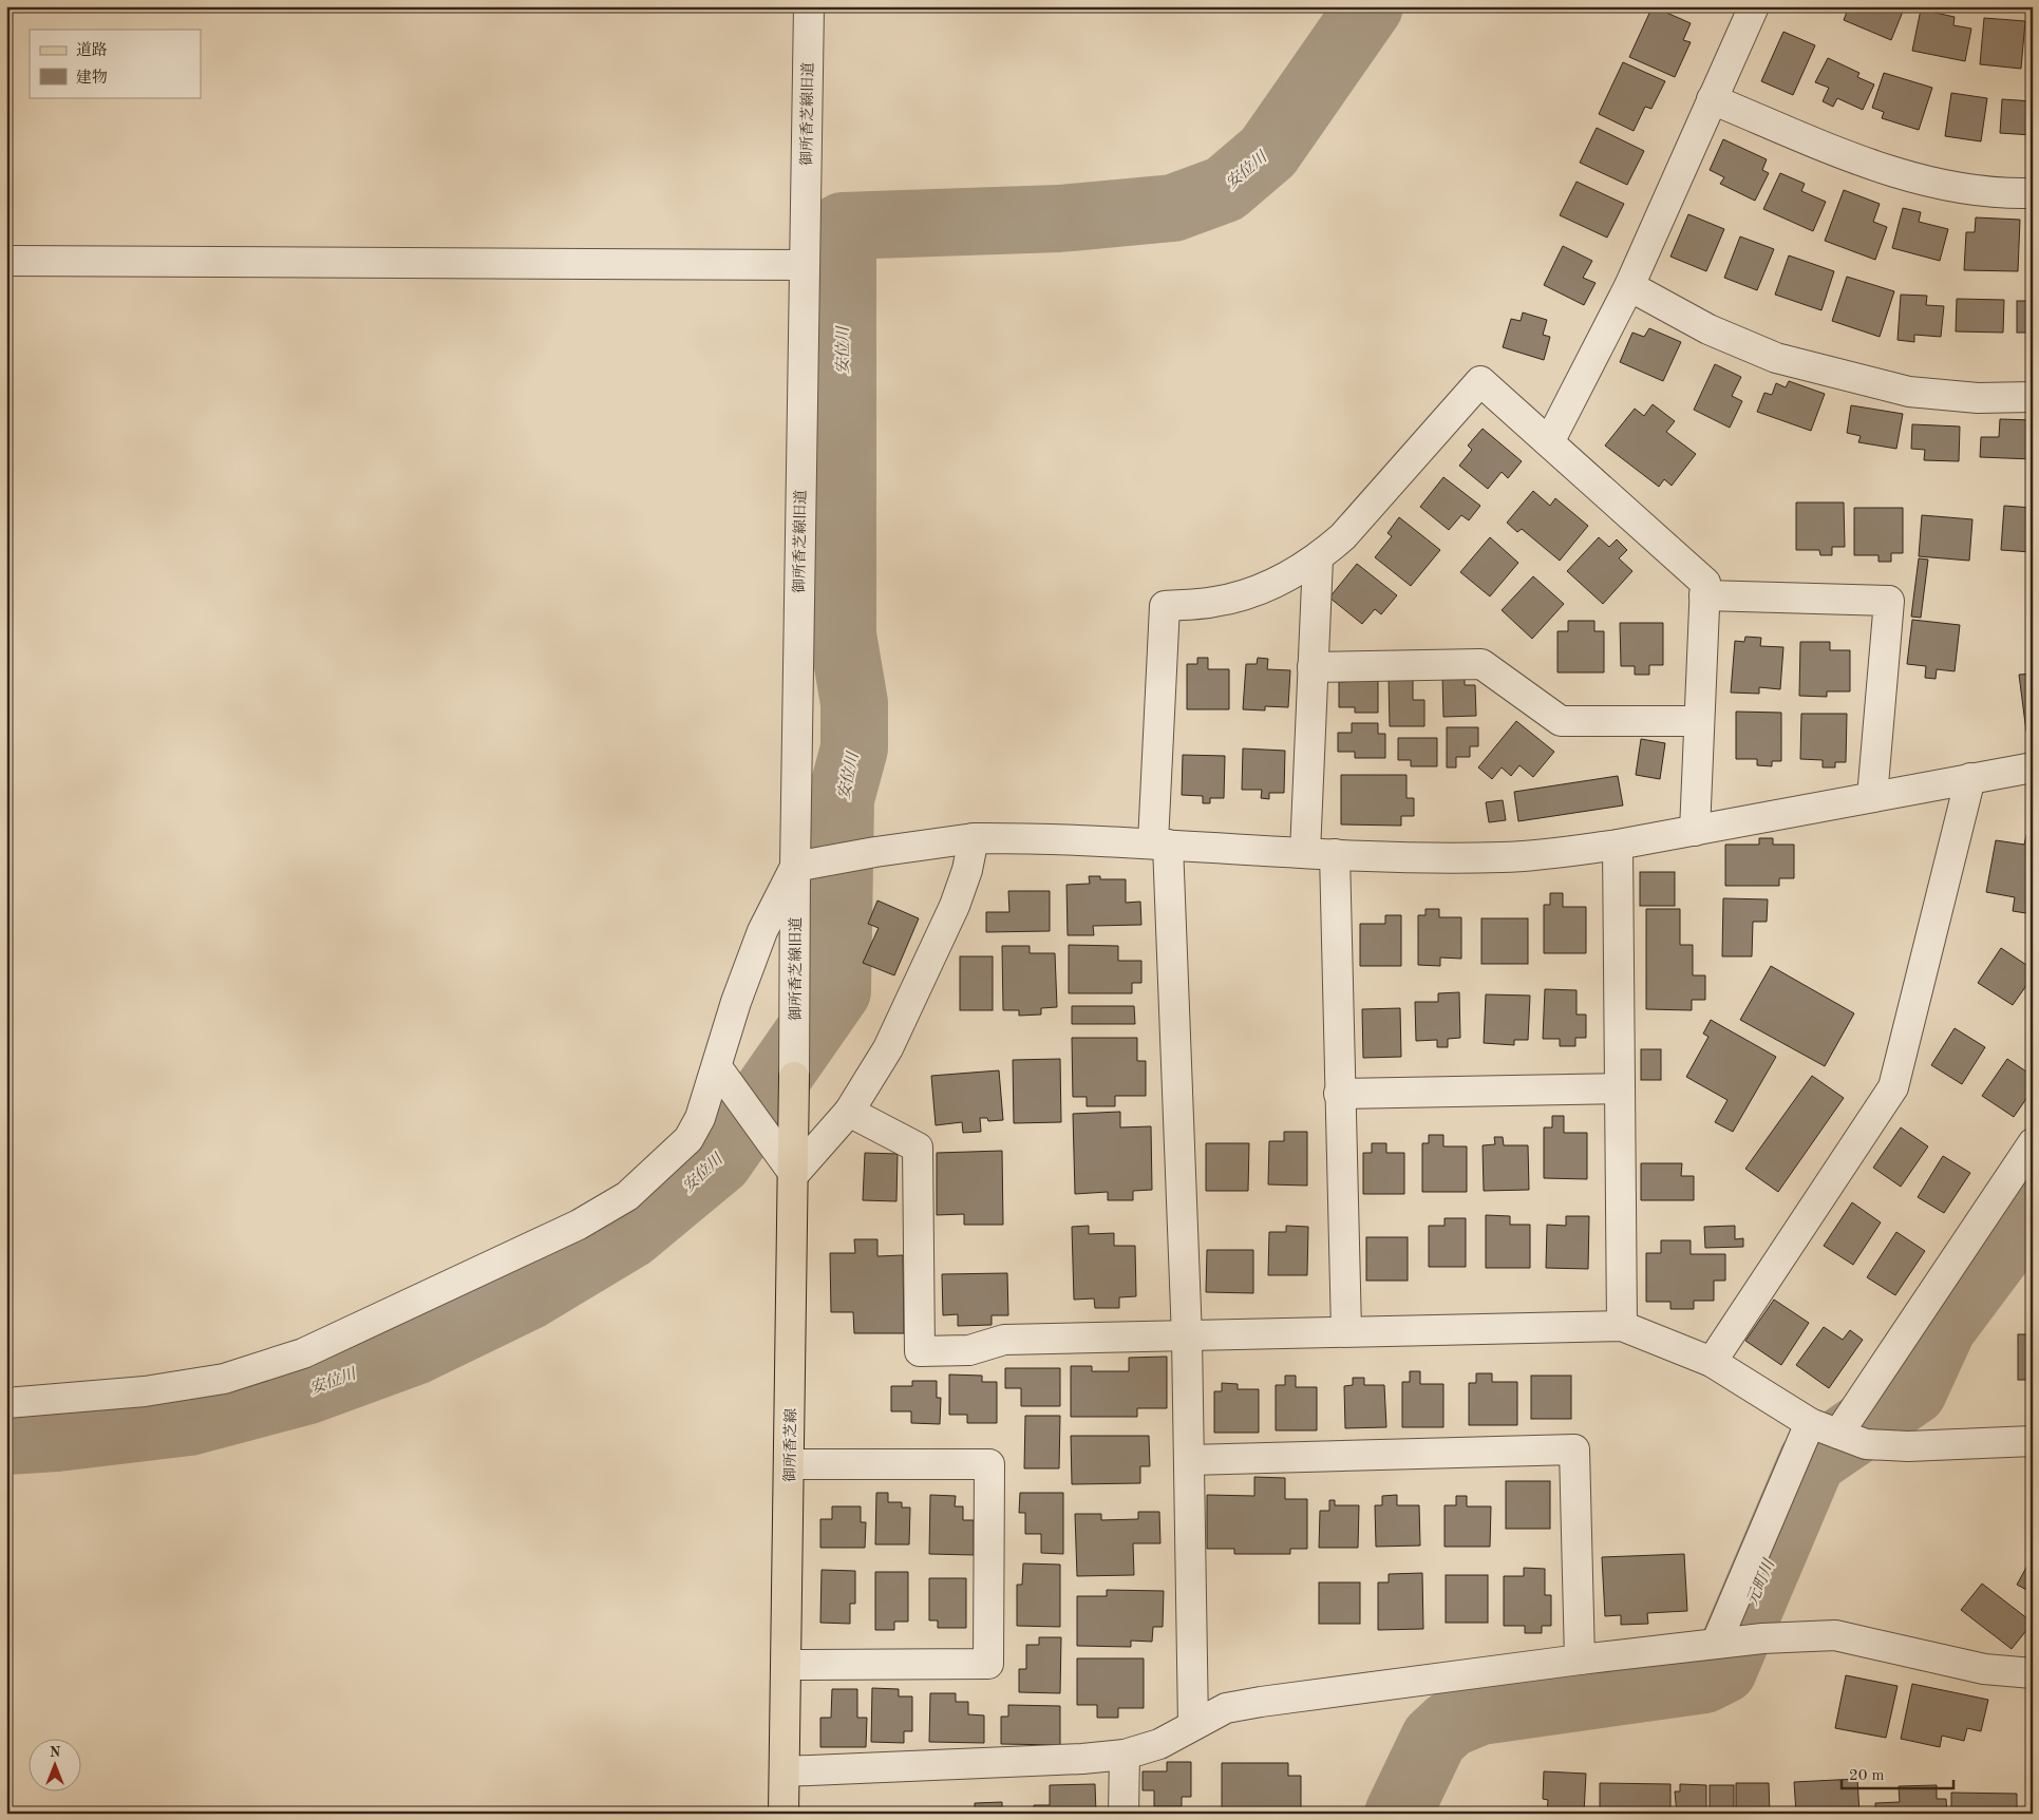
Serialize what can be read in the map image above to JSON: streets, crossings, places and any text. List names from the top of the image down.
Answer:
{
  "streets": {
    "main road": ["御所香芝線"],
    "street": ["御所香芝線旧道"]
  },
  "crossings": [
    ["御所香芝線旧道", "御所香芝線"]
  ],
  "water": ["安位川", "元町川"],
  "legend": ["道路", "建物"],
  "scale_bar": "20 m",
  "north": "top"
}
